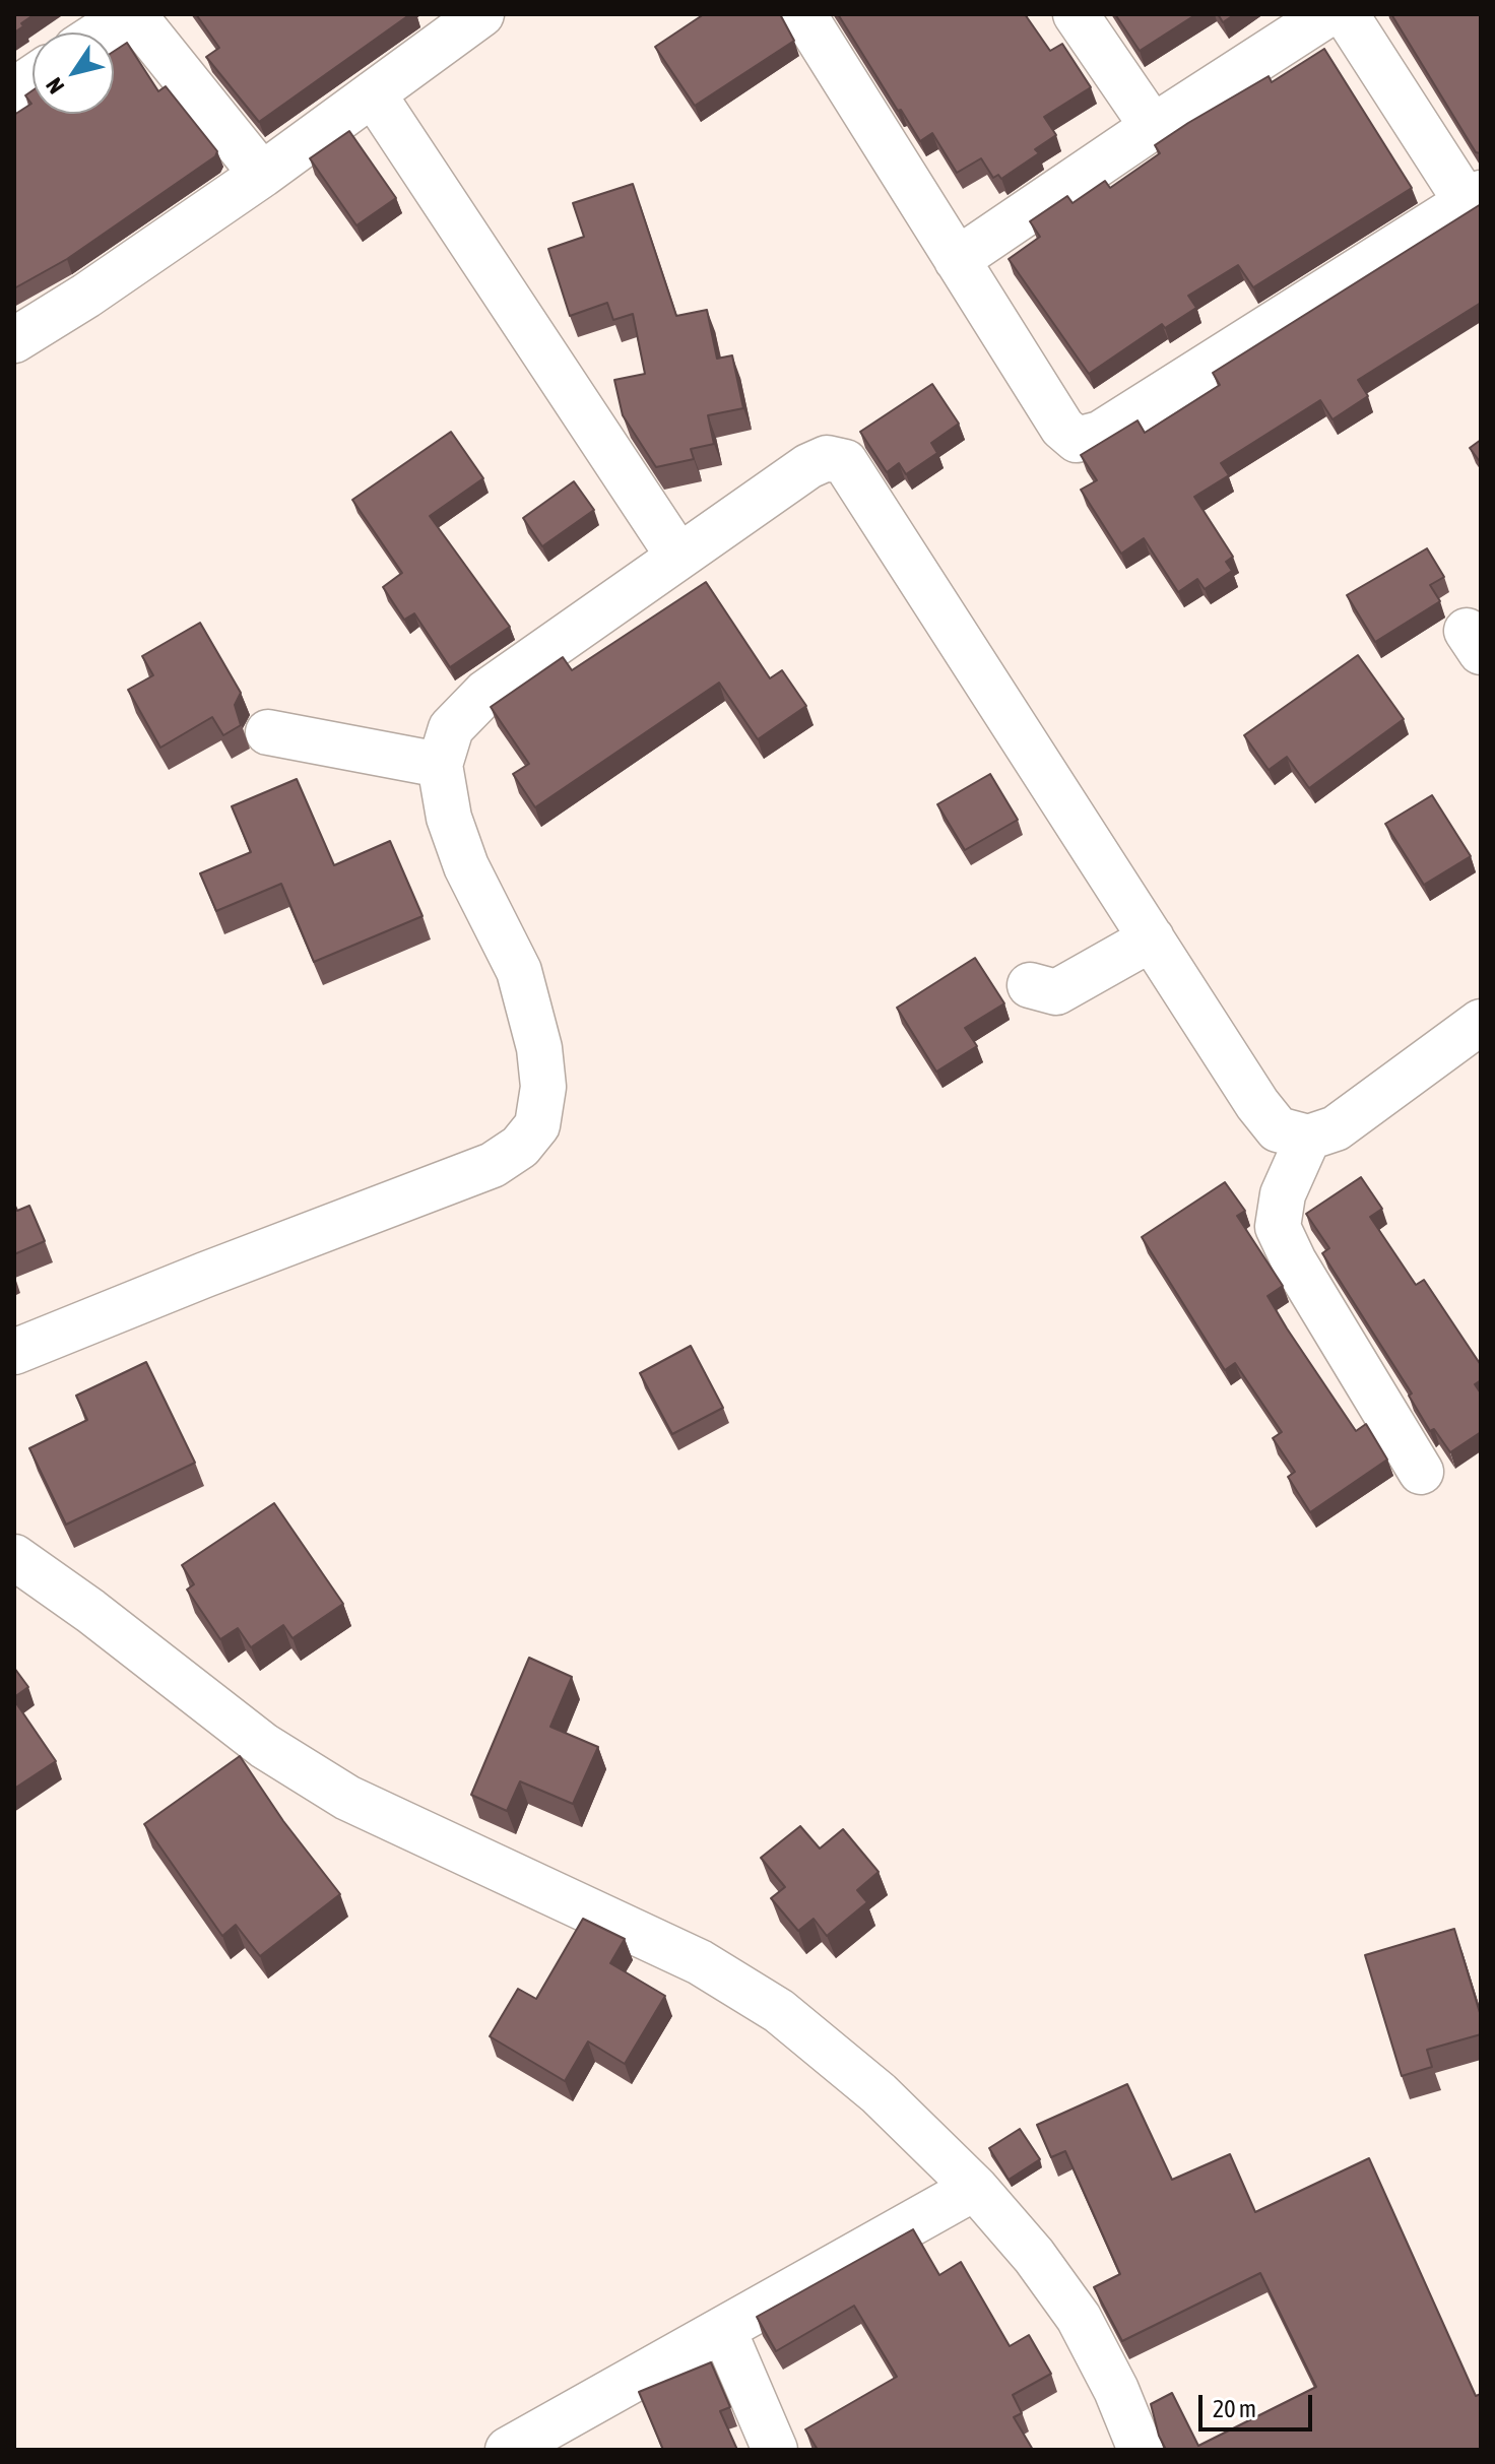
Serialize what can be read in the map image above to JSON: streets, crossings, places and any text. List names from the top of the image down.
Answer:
{
  "scale_bar": "20 m",
  "north": "bottom left"
}
